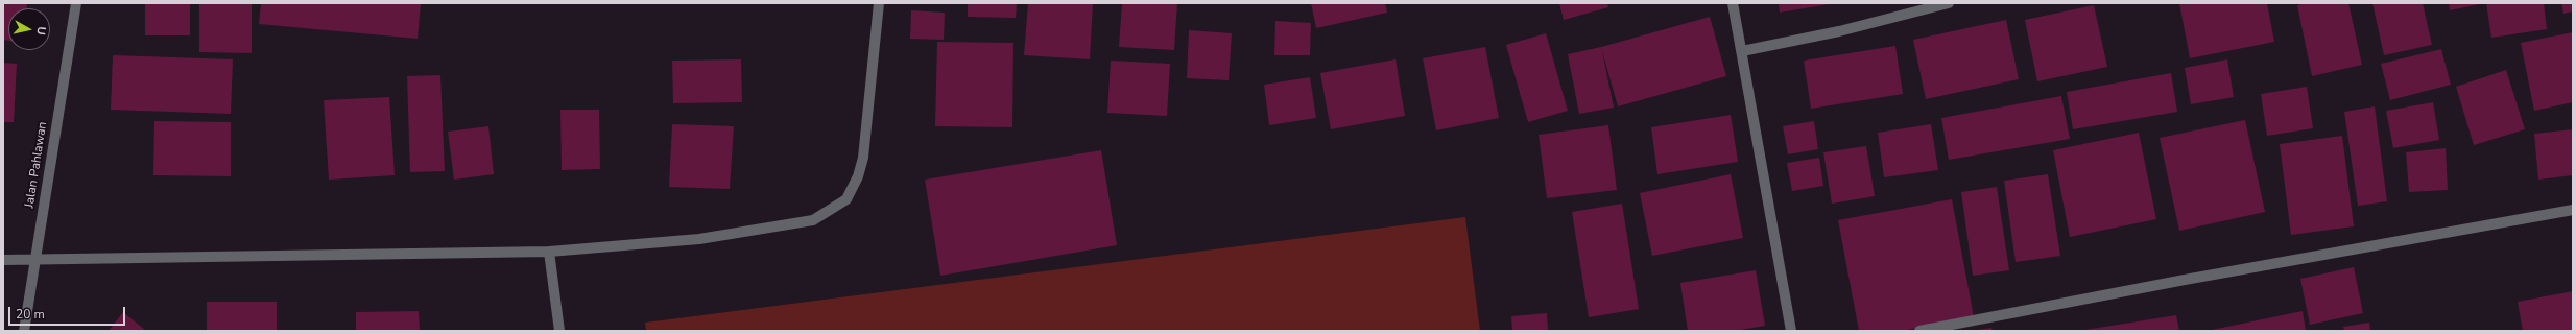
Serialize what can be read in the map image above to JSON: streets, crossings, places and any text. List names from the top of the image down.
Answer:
{
  "streets": {
    "street": ["Jalan Pahlawan"]
  },
  "scale_bar": "20 m",
  "north": "right"
}
